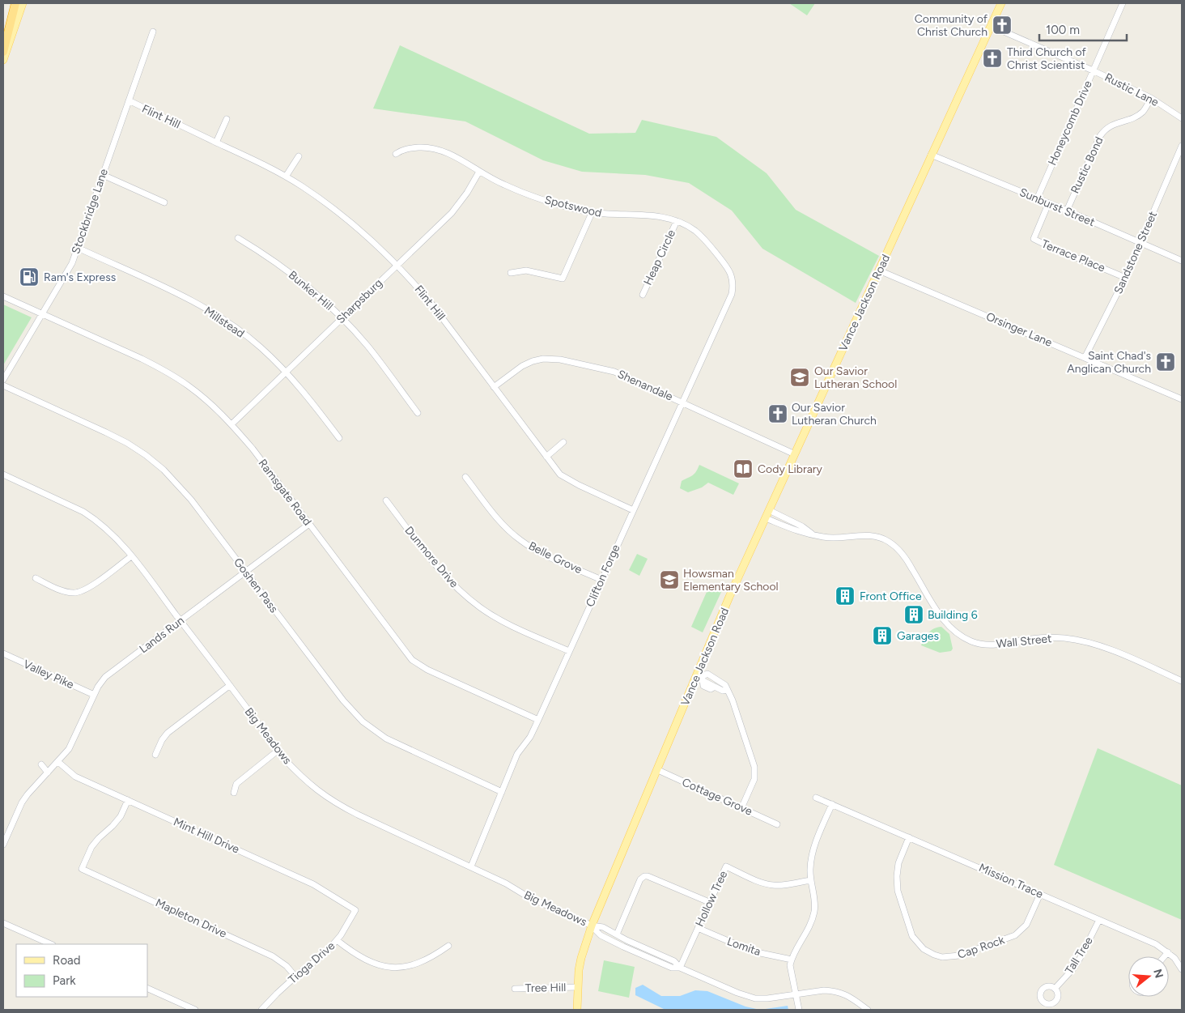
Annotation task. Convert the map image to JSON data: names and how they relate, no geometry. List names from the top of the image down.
{
  "streets": {
    "main road": ["Vance Jackson Road"],
    "street": [
      "Rustic Lane",
      "Flint Hill",
      "Honeycomb Drive",
      "Rustic Bond",
      "Spotswood",
      "Sunburst Street",
      "Stockbridge Lane",
      "Sandstone Street",
      "Terrace Place",
      "Heap Circle",
      "Bunker Hill",
      "Sharpsburg",
      "Millstead",
      "Orsinger Lane",
      "Shenandale",
      "Ramsgate Road",
      "Dunmore Drive",
      "Belle Grove",
      "Clifton Forge",
      "Goshen Pass",
      "Lands Run",
      "Wall Street",
      "Valley Pike",
      "Big Meadows",
      "Cottage Grove",
      "Mint Hill Drive",
      "Mission Trace",
      "Hollow Tree",
      "Mapleton Drive",
      "Lomita",
      "Cap Rock",
      "Tall Tree",
      "Tioga Drive",
      "Tree Hill"
    ]
  },
  "crossings": [
    ["Rustic Lane", "Honeycomb Drive"],
    ["Rustic Lane", "Rustic Bond"],
    ["Rustic Lane", "Vance Jackson Road"],
    ["Flint Hill", "Stockbridge Lane"],
    ["Flint Hill", "Sharpsburg"],
    ["Flint Hill", "Shenandale"],
    ["Flint Hill", "Clifton Forge"],
    ["Honeycomb Drive", "Sunburst Street"],
    ["Rustic Bond", "Sunburst Street"],
    ["Spotswood", "Heap Circle"],
    ["Spotswood", "Sharpsburg"],
    ["Spotswood", "Clifton Forge"],
    ["Sunburst Street", "Sandstone Street"],
    ["Sunburst Street", "Terrace Place"],
    ["Sunburst Street", "Vance Jackson Road"],
    ["Stockbridge Lane", "Millstead"],
    ["Stockbridge Lane", "Ramsgate Road"],
    ["Sandstone Street", "Terrace Place"],
    ["Sandstone Street", "Orsinger Lane"],
    ["Bunker Hill", "Sharpsburg"],
    ["Sharpsburg", "Millstead"],
    ["Sharpsburg", "Ramsgate Road"],
    ["Vance Jackson Road", "Orsinger Lane"],
    ["Vance Jackson Road", "Shenandale"],
    ["Vance Jackson Road", "Wall Street"],
    ["Vance Jackson Road", "Big Meadows"],
    ["Vance Jackson Road", "Cottage Grove"],
    ["Vance Jackson Road", "Tree Hill"],
    ["Shenandale", "Clifton Forge"],
    ["Ramsgate Road", "Clifton Forge"],
    ["Ramsgate Road", "Lands Run"],
    ["Dunmore Drive", "Clifton Forge"],
    ["Belle Grove", "Clifton Forge"],
    ["Clifton Forge", "Goshen Pass"],
    ["Clifton Forge", "Big Meadows"],
    ["Goshen Pass", "Lands Run"],
    ["Lands Run", "Valley Pike"],
    ["Lands Run", "Big Meadows"],
    ["Lands Run", "Mint Hill Drive"],
    ["Big Meadows", "Hollow Tree"],
    ["Mint Hill Drive", "Mapleton Drive"],
    ["Mint Hill Drive", "Tioga Drive"],
    ["Mission Trace", "Cap Rock"],
    ["Mission Trace", "Tall Tree"],
    ["Hollow Tree", "Lomita"],
    ["Mapleton Drive", "Tioga Drive"]
  ],
  "places": {
    "church": [
      "Community of Christ Church",
      "Third Church of Christ Scientist",
      "Saint Chad's Anglican Church",
      "Our Savior Lutheran Church"
    ],
    "fuel station": ["Ram's Express"],
    "school or university": ["Our Savior Lutheran School", "Howsman Elementary School"],
    "library": ["Cody Library"],
    "building": ["Front Office", "Building 6", "Garages"]
  },
  "legend": ["Road", "Park"],
  "scale_bar": "100 m",
  "north": "right"
}
